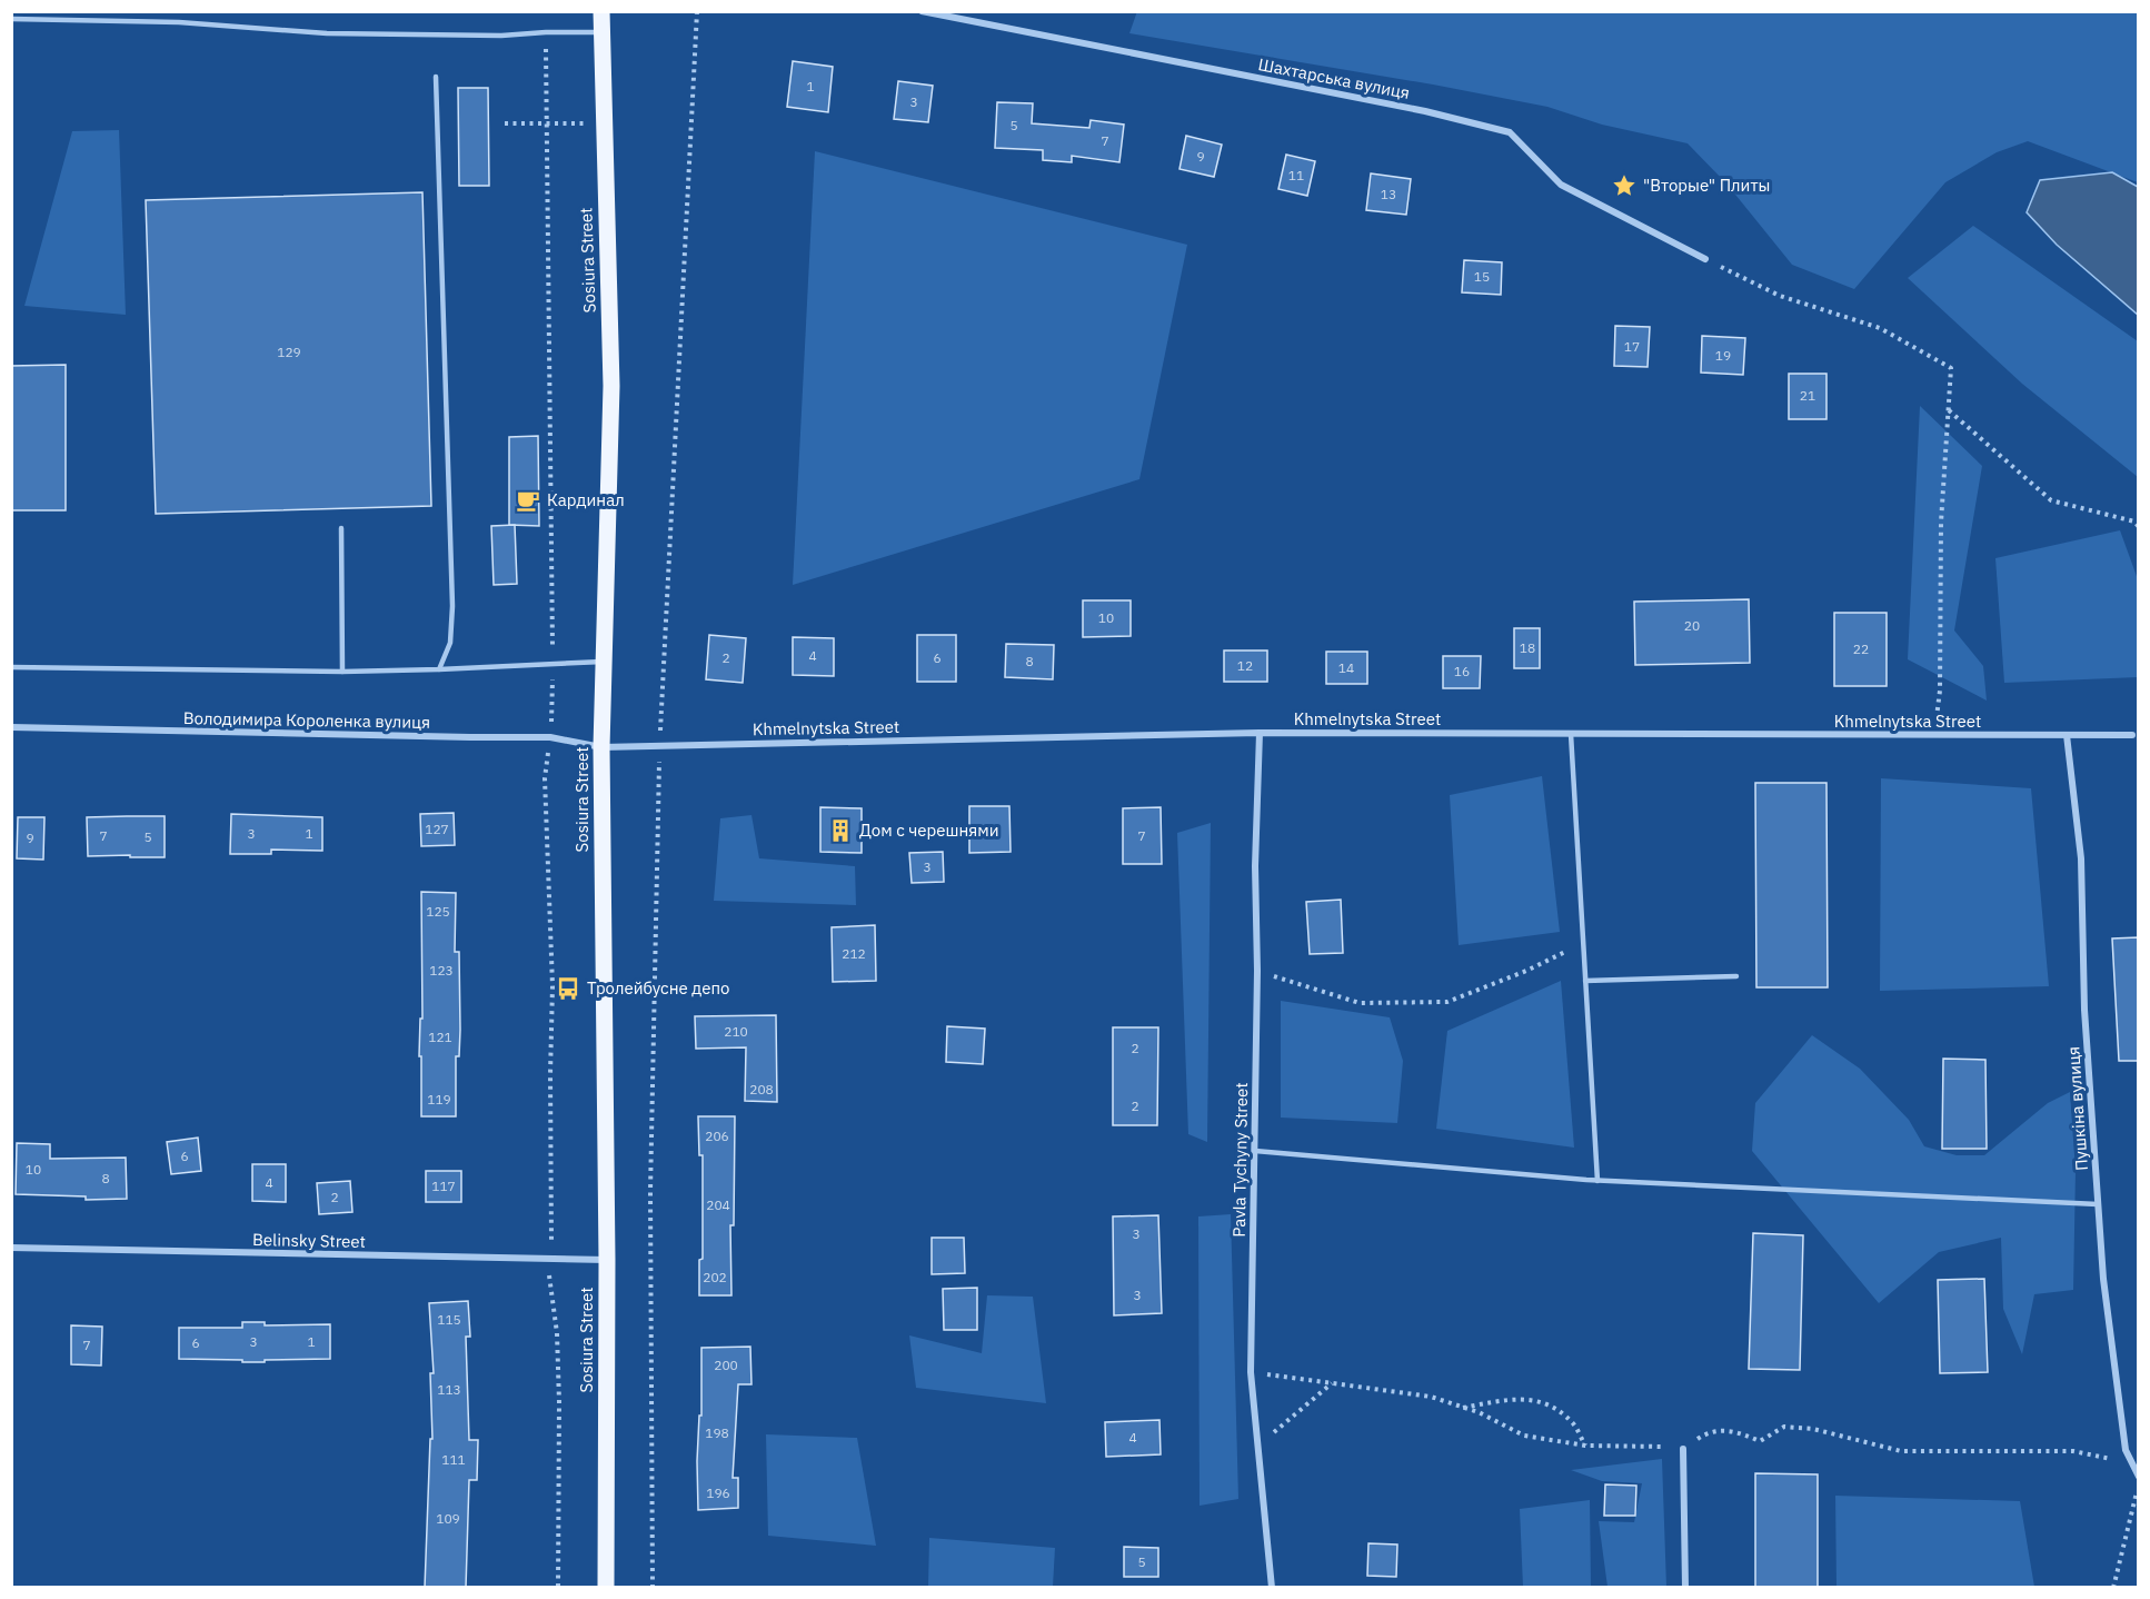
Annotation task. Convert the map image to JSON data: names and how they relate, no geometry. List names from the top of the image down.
{
  "streets": {
    "main road": ["Sosiura Street"],
    "street": [
      "Шахтарська вулиця",
      "Khmelnytska Street",
      "Володимира Короленка вулиця",
      "Пушкіна вулиця",
      "Pavla Tychyny Street",
      "Belinsky Street"
    ]
  },
  "crossings": [
    ["Sosiura Street", "Khmelnytska Street"],
    ["Sosiura Street", "Володимира Короленка вулиця"],
    ["Sosiura Street", "Belinsky Street"],
    ["Khmelnytska Street", "Володимира Короленка вулиця"],
    ["Khmelnytska Street", "Пушкіна вулиця"],
    ["Khmelnytska Street", "Pavla Tychyny Street"]
  ],
  "places": {
    "place": ["\"Вторые\" Плиты"],
    "cafe": ["Кардинал"],
    "building": ["Дом с черешнями"],
    "bus stop": ["Тролейбусне депо"]
  },
  "house_numbers": [
    "1",
    "3",
    "5",
    "7",
    "9",
    "11",
    "13",
    "15",
    "17",
    "129",
    "19",
    "21",
    "10",
    "20",
    "18",
    "22",
    "4",
    "2",
    "6",
    "8",
    "12",
    "14",
    "16",
    "127",
    "3",
    "1",
    "7",
    "7",
    "5",
    "9",
    "3",
    "125",
    "212",
    "123",
    "210",
    "121",
    "2",
    "208",
    "119",
    "2",
    "206",
    "6",
    "10",
    "8",
    "4",
    "117",
    "2",
    "204",
    "3",
    "202",
    "3",
    "115",
    "3",
    "1",
    "6",
    "7",
    "200",
    "113",
    "198",
    "4",
    "111",
    "196",
    "109",
    "5"
  ]
}
